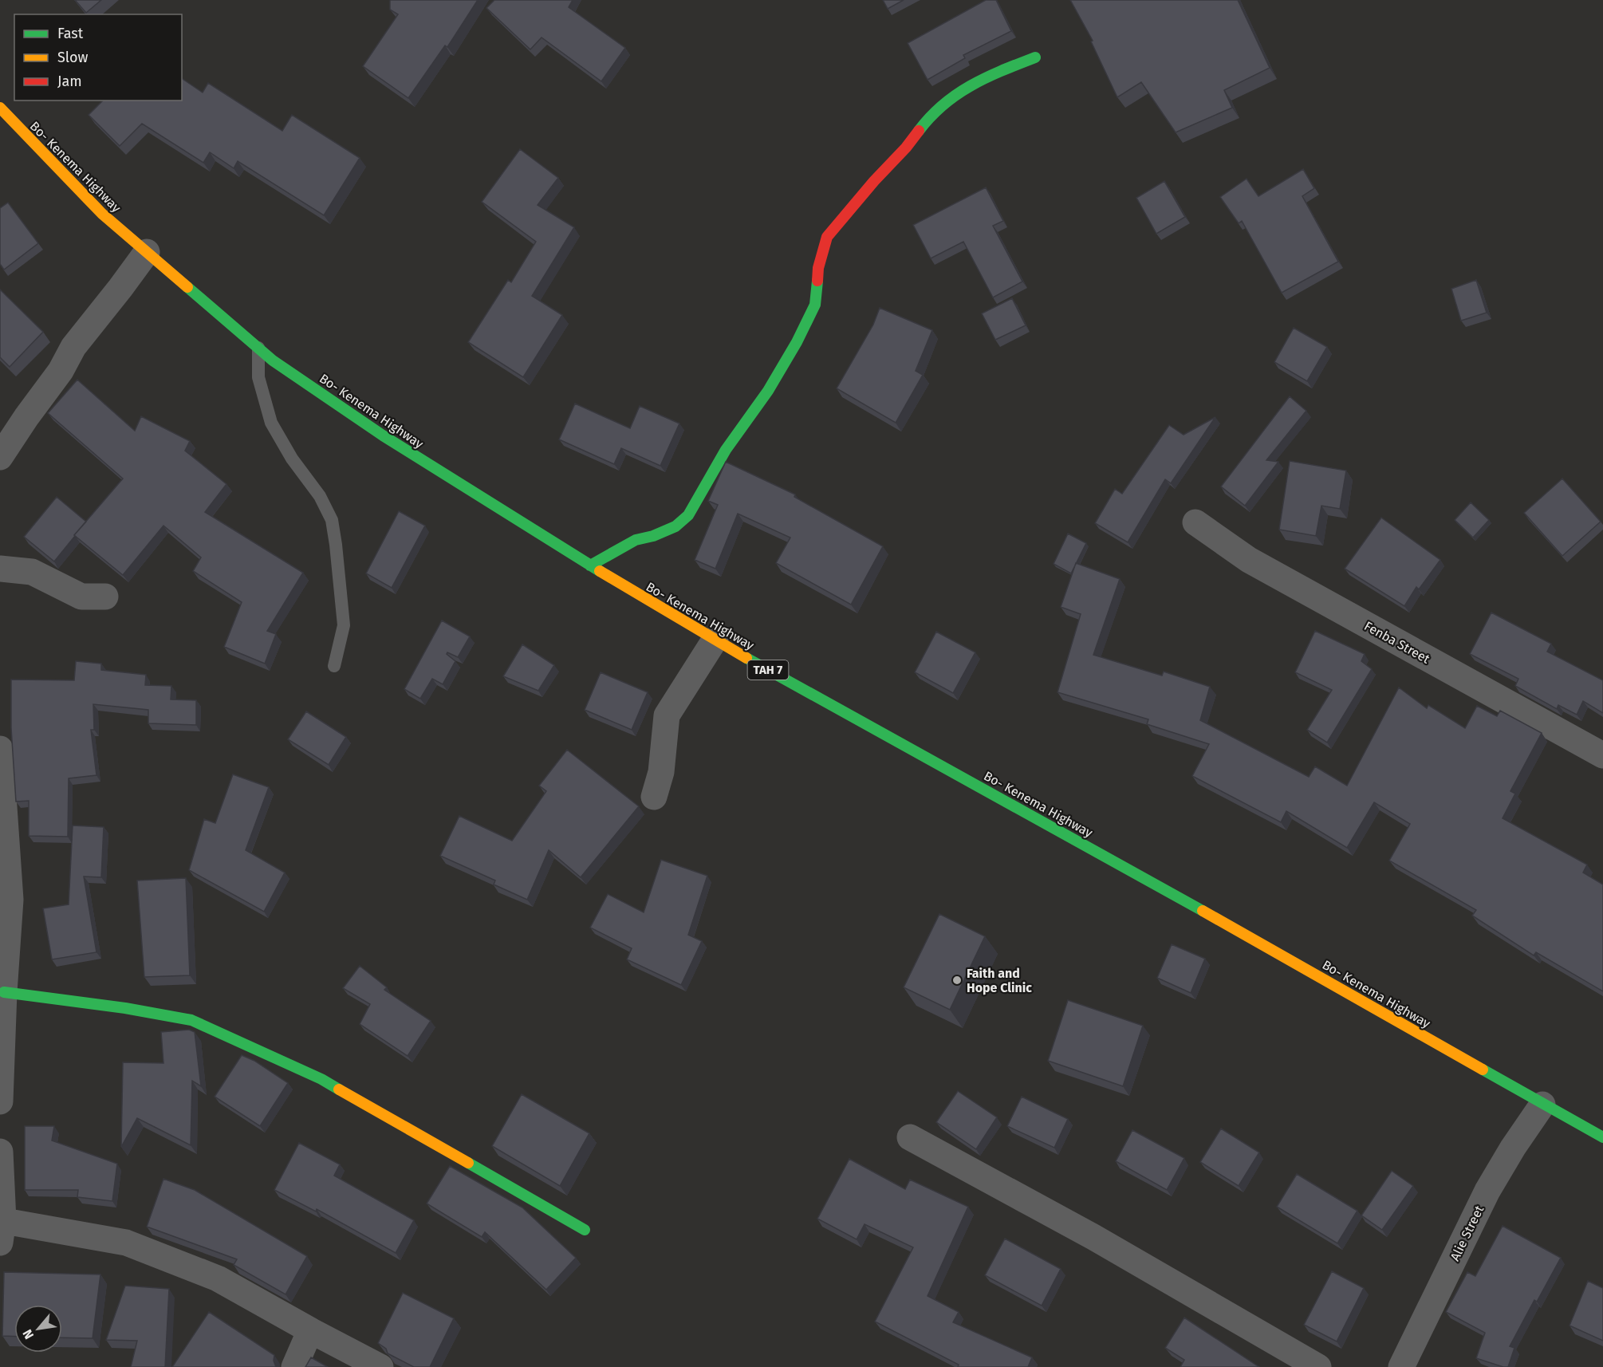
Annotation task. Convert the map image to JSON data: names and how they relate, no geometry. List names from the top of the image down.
{
  "streets": {
    "main road": ["Bo- Kenema Highway", "TAH 7"],
    "street": ["Fenba Street", "Alie Street"]
  },
  "crossings": [
    ["Bo- Kenema Highway", "Alie Street"]
  ],
  "places": ["Faith and Hope Clinic"],
  "legend": ["Fast", "Slow", "Jam"],
  "north": "bottom left"
}
